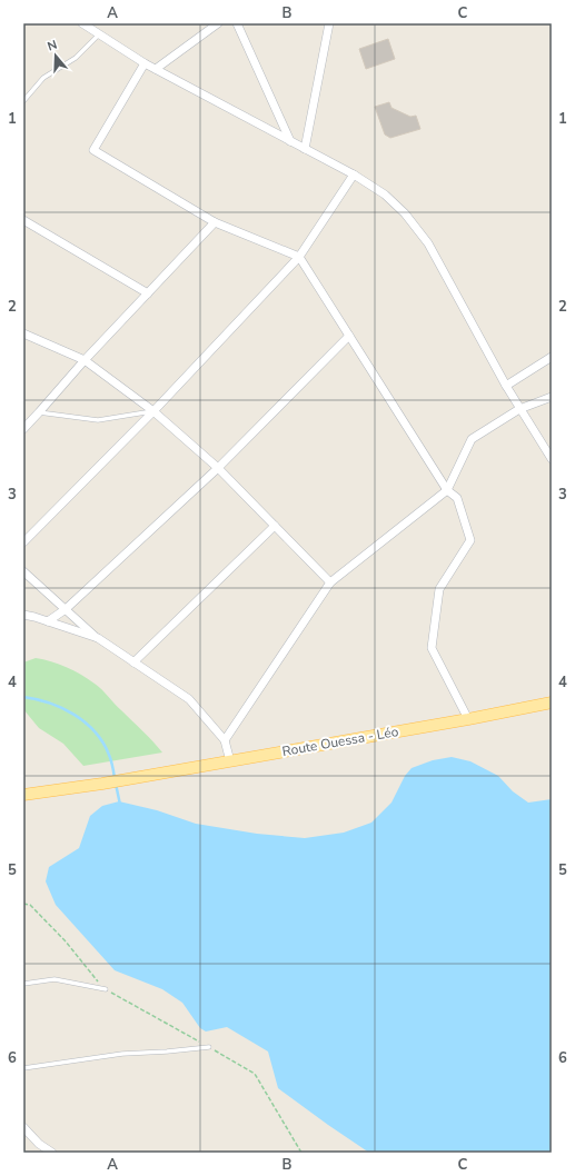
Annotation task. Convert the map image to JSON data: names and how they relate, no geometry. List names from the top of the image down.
{
  "streets": {
    "main road": ["Route Ouessa - Léo"]
  },
  "north": "top",
  "grid": {
    "columns": ["A", "B", "C"],
    "rows": [
      "1",
      "2",
      "3",
      "4",
      "5",
      "6"
    ]
  }
}
